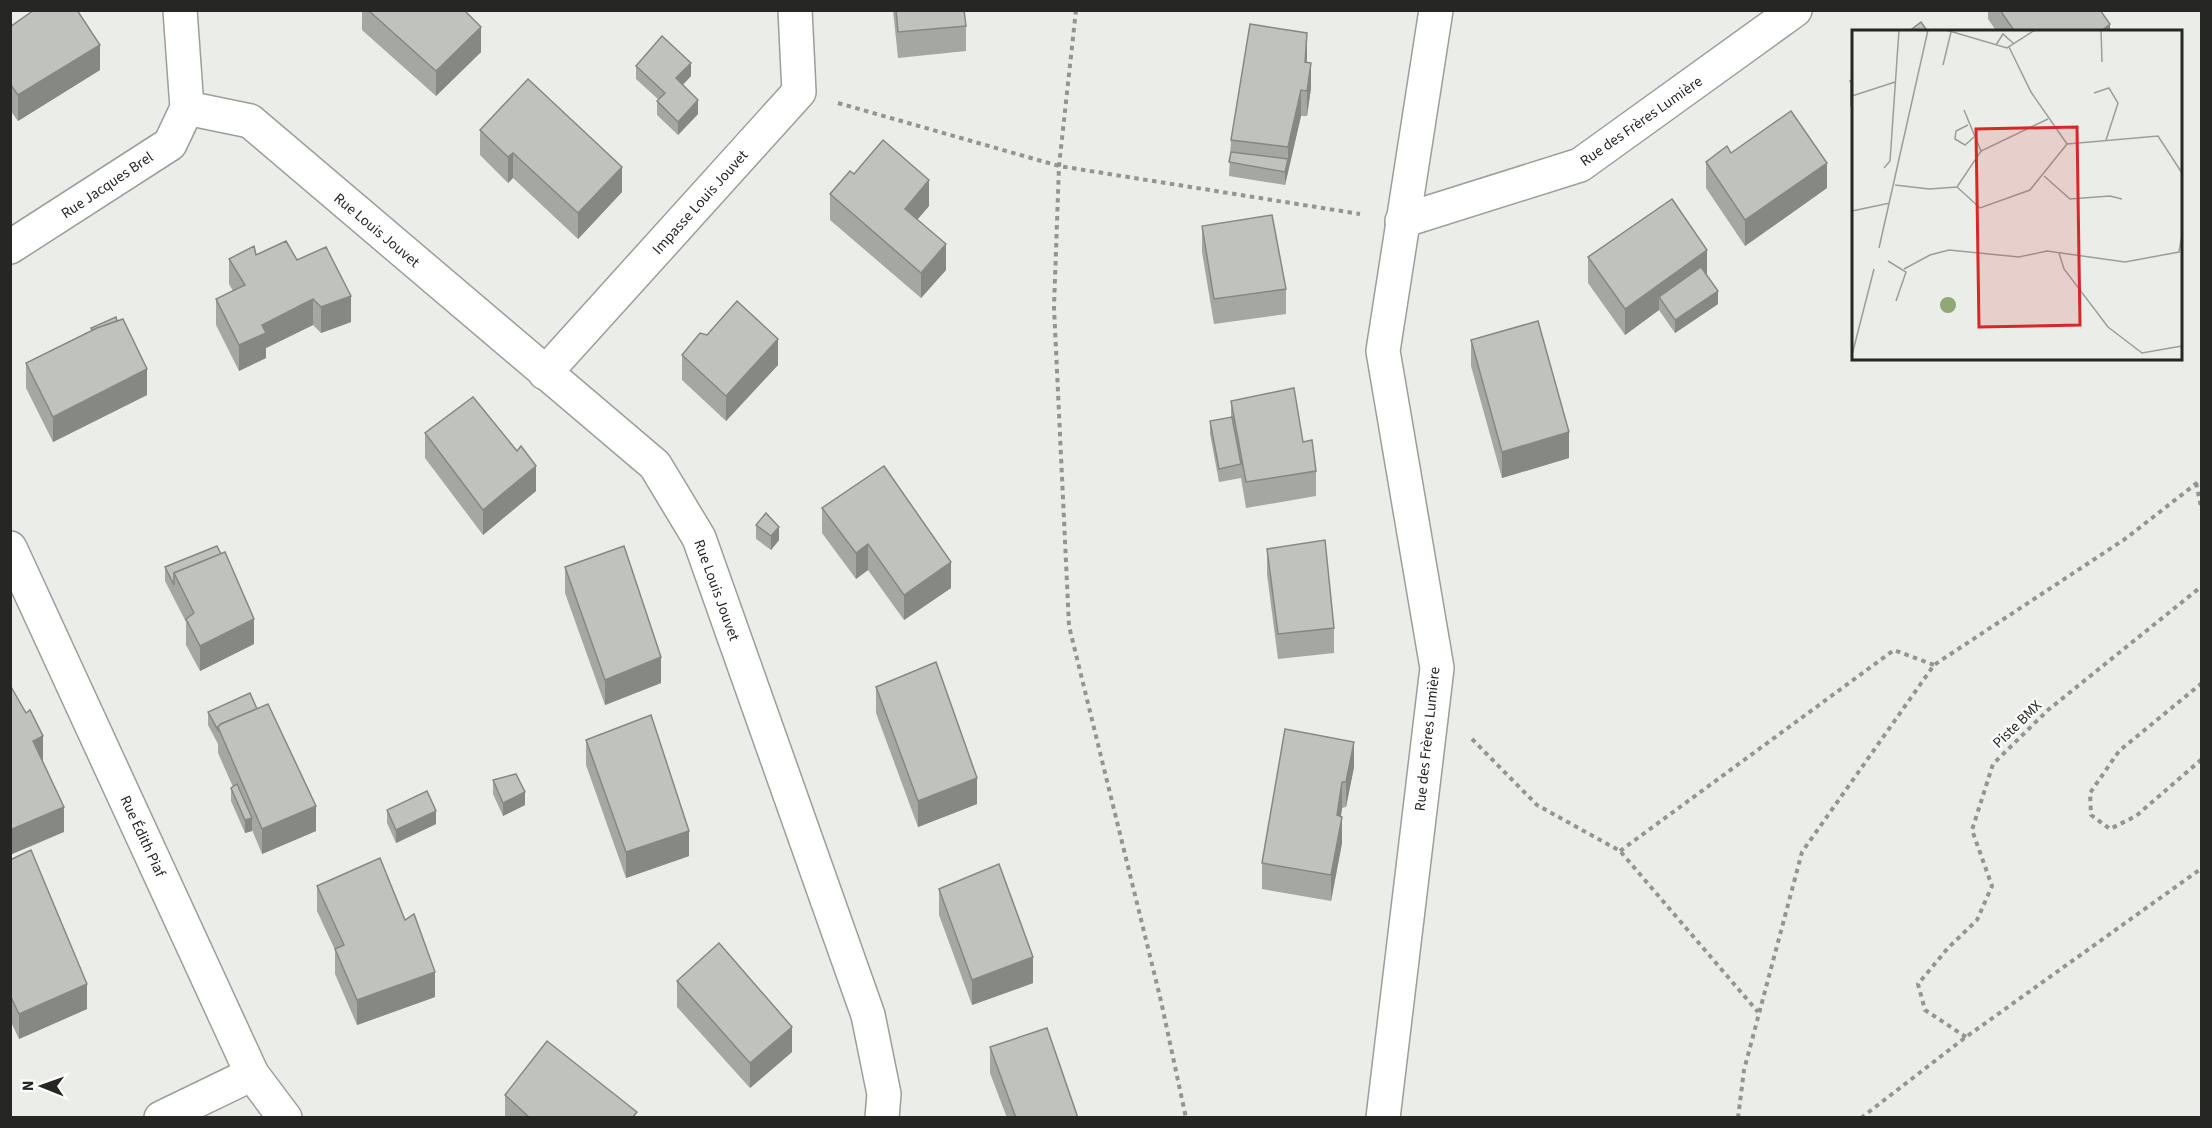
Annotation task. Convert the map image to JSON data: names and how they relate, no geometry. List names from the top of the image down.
{
  "streets": {
    "street": [
      "Rue des Frères Lumière",
      "Rue Jacques Brel",
      "Impasse Louis Jouvet",
      "Rue Louis Jouvet",
      "Rue Édith Piaf"
    ],
    "path": ["Piste BMX"]
  },
  "crossings": [
    ["Rue Jacques Brel", "Rue Louis Jouvet"],
    ["Impasse Louis Jouvet", "Rue Louis Jouvet"]
  ],
  "north": "left"
}
